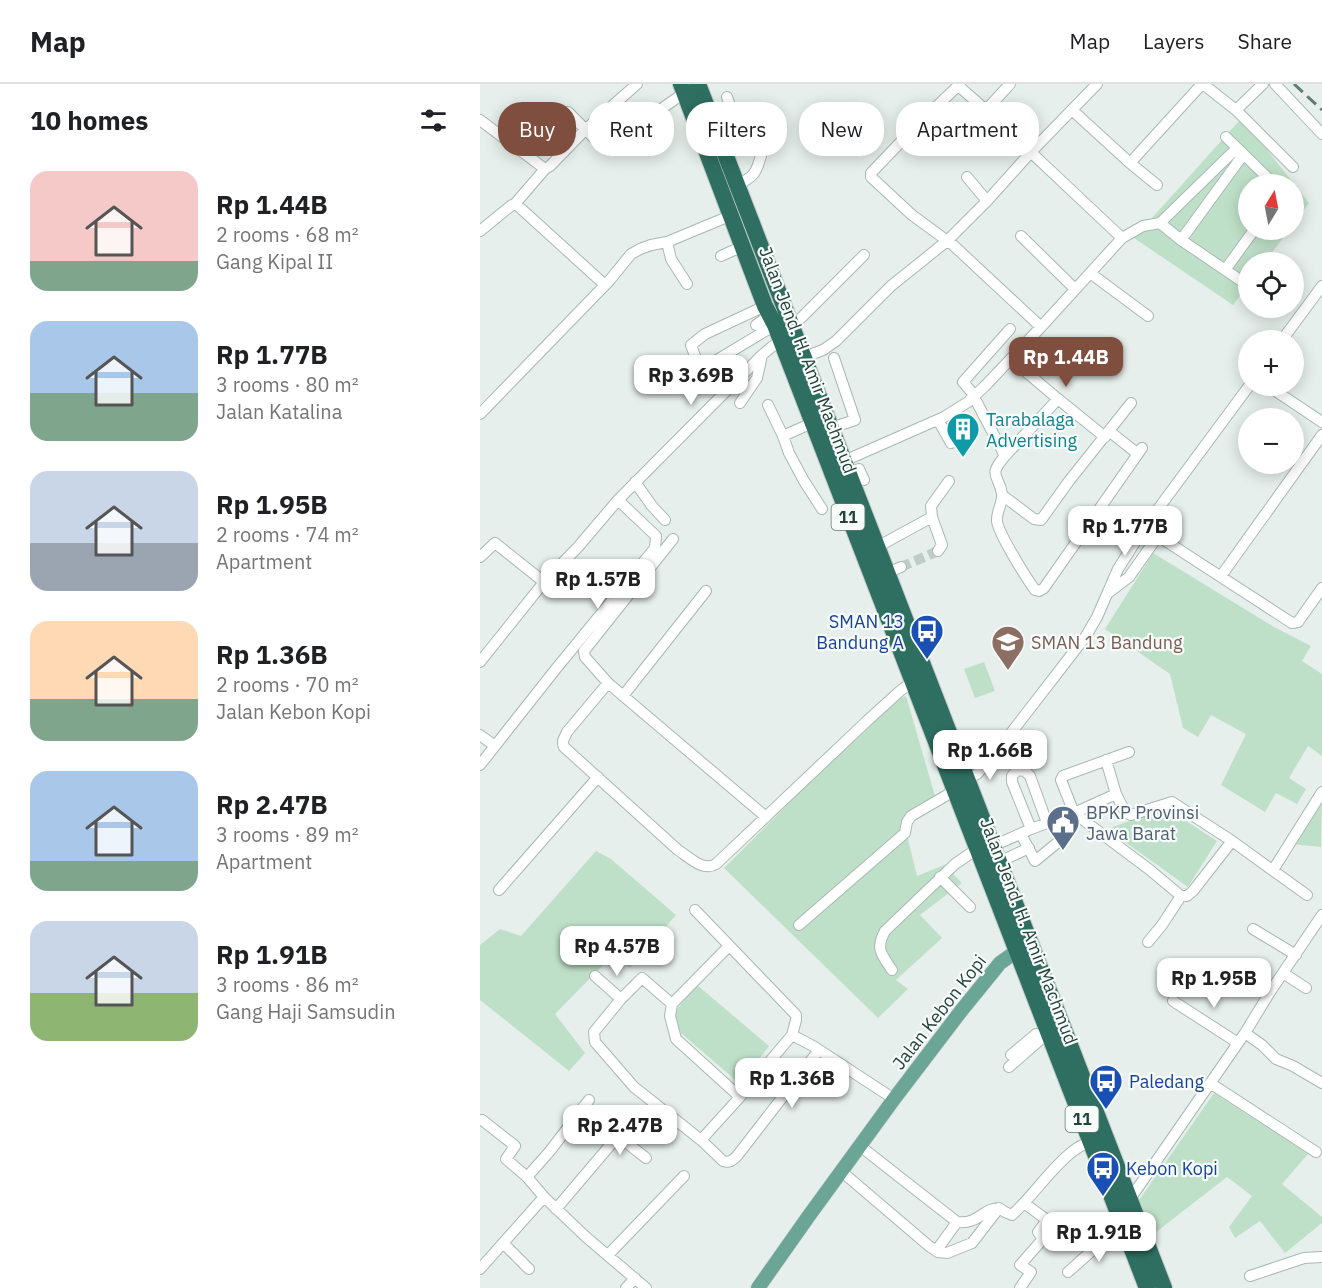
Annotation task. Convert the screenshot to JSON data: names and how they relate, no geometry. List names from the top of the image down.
{
  "streets": {
    "highway": ["Jalan Jend. H. Amir Machmud", "11"],
    "main road": ["Jalan Kebon Kopi"]
  },
  "crossings": [
    ["Jalan Jend. H. Amir Machmud", "Jalan Kebon Kopi"]
  ],
  "places": {
    "building": ["Tarabalaga Advertising"],
    "bus stop": ["SMAN 13 Bandung A", "Paledang", "Kebon Kopi"],
    "school or university": ["SMAN 13 Bandung"],
    "public building": ["BPKP Provinsi Jawa Barat"]
  },
  "north": "top",
  "page": {
    "header": "Map",
    "nav": ["Map", "Layers", "Share"],
    "heading": "10 homes",
    "chip": [
      "Buy",
      "Rent",
      "Filters",
      "New",
      "Apartment"
    ],
    "list": [
      {
        "name": "Rp 1.44B",
        "note": "2 rooms · 68 m² · Gang Kipal II"
      },
      {
        "name": "Rp 1.77B",
        "note": "3 rooms · 80 m² · Jalan Katalina"
      },
      {
        "name": "Rp 1.95B",
        "note": "2 rooms · 74 m² · Apartment"
      },
      {
        "name": "Rp 1.36B",
        "note": "2 rooms · 70 m² · Jalan Kebon Kopi"
      },
      {
        "name": "Rp 2.47B",
        "note": "3 rooms · 89 m² · Apartment"
      },
      {
        "name": "Rp 1.91B",
        "note": "3 rooms · 86 m² · Gang Haji Samsudin"
      }
    ],
    "map_buttons": ["+", "−"],
    "price": [
      "Rp 1.44B",
      "Rp 3.69B",
      "Rp 1.77B",
      "Rp 1.57B",
      "Rp 1.66B",
      "Rp 4.57B",
      "Rp 1.95B",
      "Rp 1.36B",
      "Rp 2.47B",
      "Rp 1.91B"
    ]
  }
}
